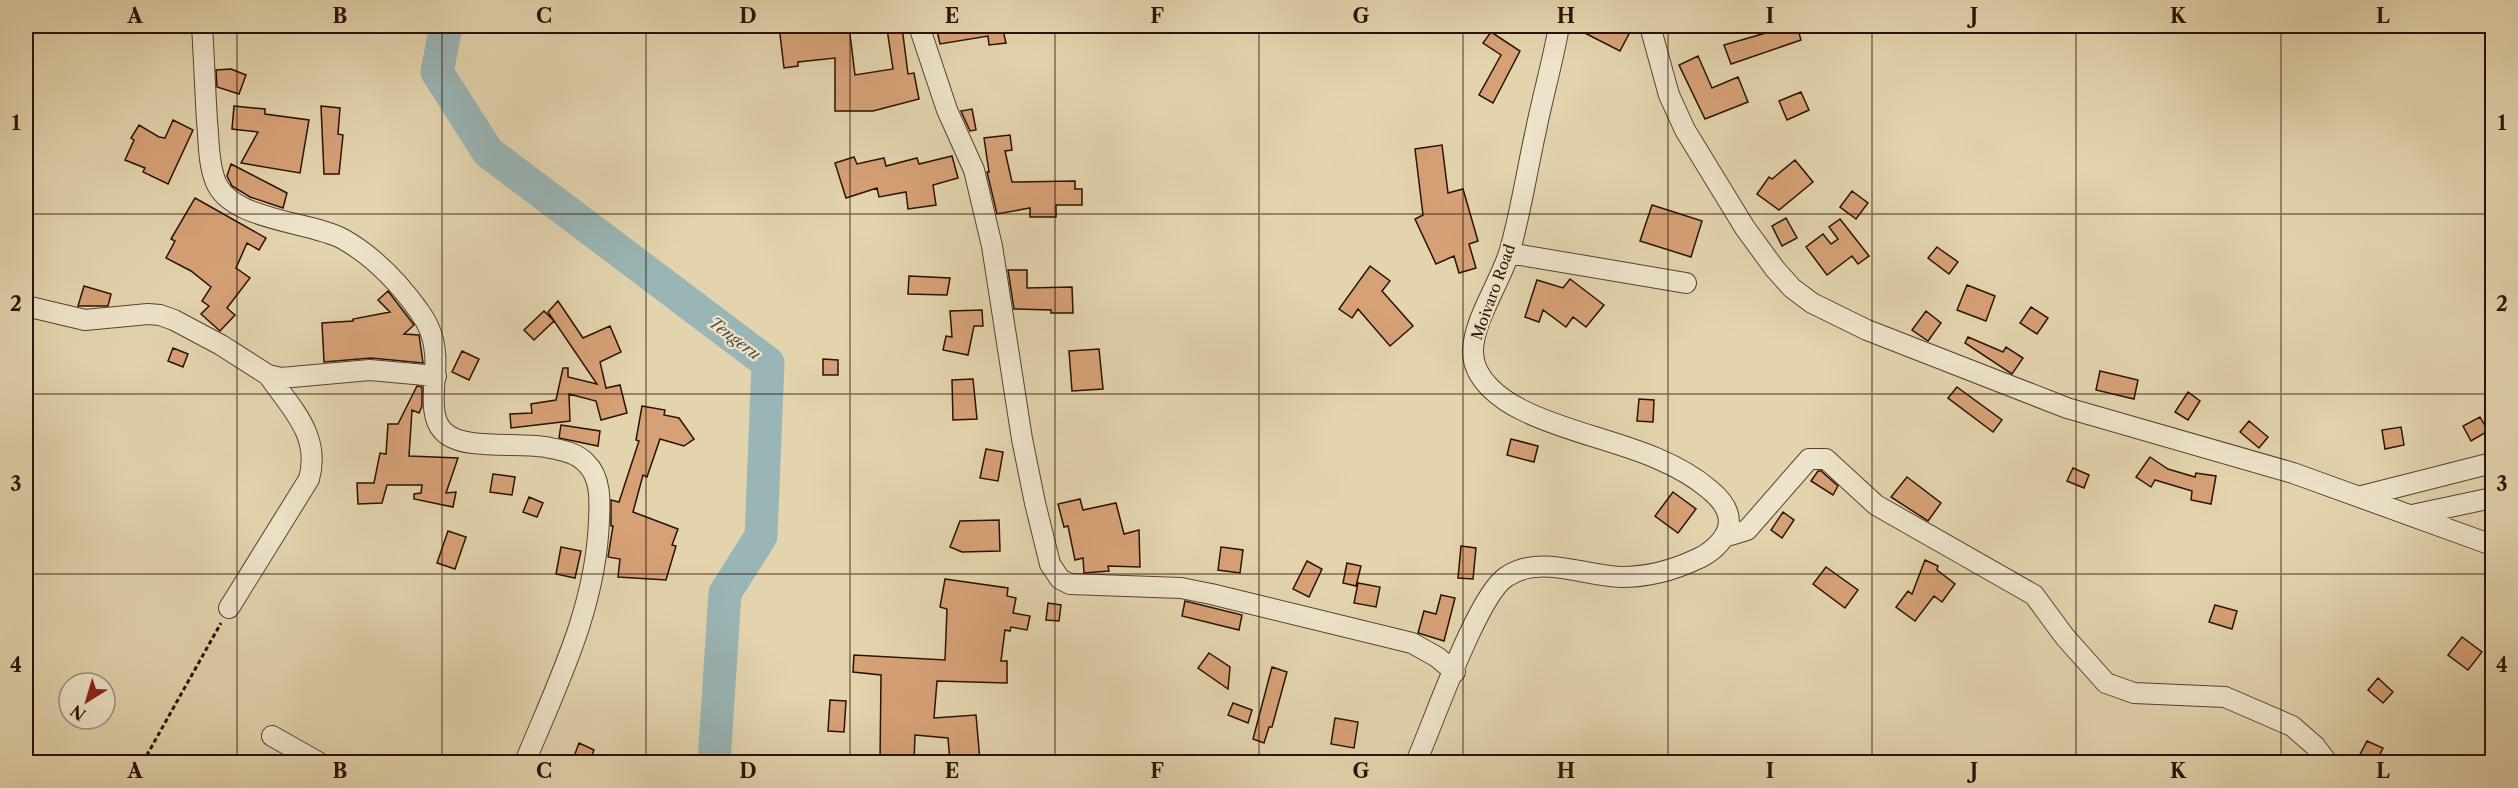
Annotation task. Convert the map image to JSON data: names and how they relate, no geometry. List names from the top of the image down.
{
  "streets": {
    "street": ["Moivaro Road"]
  },
  "water": ["Tengeru"],
  "north": "bottom left",
  "grid": {
    "columns": [
      "A",
      "B",
      "C",
      "D",
      "E",
      "F",
      "G",
      "H",
      "I",
      "J",
      "K",
      "L"
    ],
    "rows": [
      "1",
      "2",
      "3",
      "4"
    ]
  }
}
